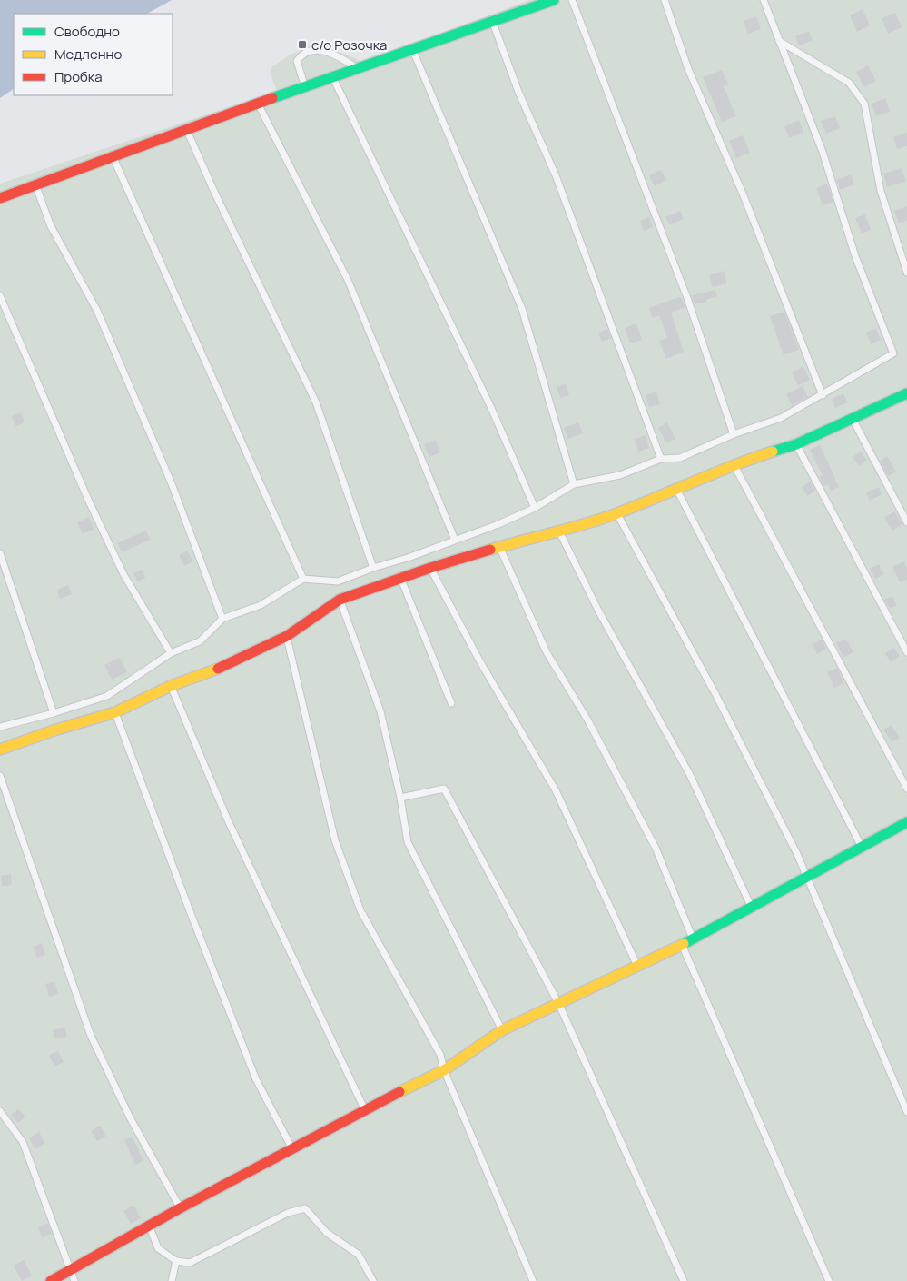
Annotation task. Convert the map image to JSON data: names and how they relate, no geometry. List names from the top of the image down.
{
  "places": {
    "transit": ["с/о Розочка"]
  },
  "legend": ["Свободно", "Медленно", "Пробка"]
}
